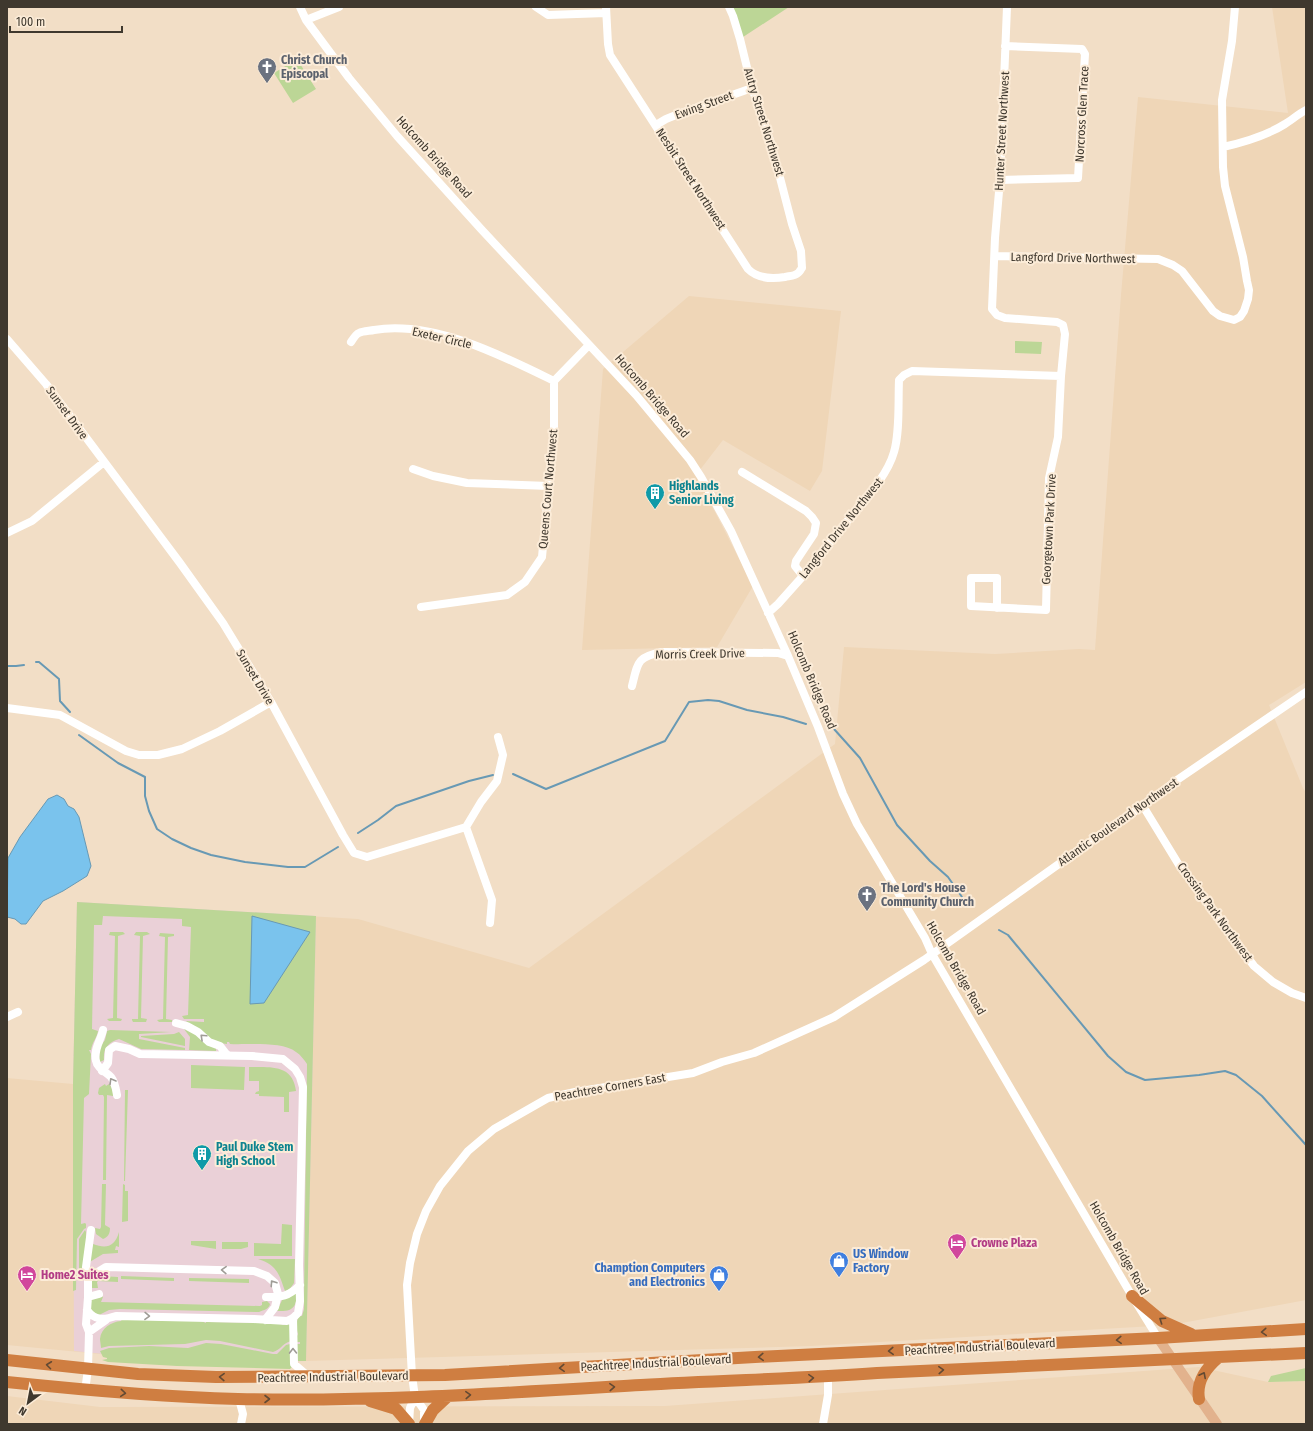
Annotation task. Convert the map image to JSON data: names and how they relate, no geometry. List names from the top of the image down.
{
  "streets": {
    "highway": ["Peachtree Industrial Boulevard"],
    "main road": ["Holcomb Bridge Road"],
    "street": [
      "Ewing Street",
      "Norcross Glen Trace",
      "Autry Street Northwest",
      "Hunter Street Northwest",
      "Nesbit Street Northwest",
      "Langford Drive Northwest",
      "Exeter Circle",
      "Sunset Drive",
      "Queens Court Northwest",
      "Georgetown Park Drive",
      "Morris Creek Drive",
      "Atlantic Boulevard Northwest",
      "Crossing Park Northwest",
      "Peachtree Corners East"
    ]
  },
  "crossings": [
    ["Ewing Street", "Autry Street Northwest"],
    ["Ewing Street", "Nesbit Street Northwest"],
    ["Norcross Glen Trace", "Hunter Street Northwest"],
    ["Autry Street Northwest", "Nesbit Street Northwest"],
    ["Hunter Street Northwest", "Langford Drive Northwest"],
    ["Holcomb Bridge Road", "Langford Drive Northwest"],
    ["Holcomb Bridge Road", "Morris Creek Drive"],
    ["Holcomb Bridge Road", "Atlantic Boulevard Northwest"],
    ["Holcomb Bridge Road", "Peachtree Corners East"],
    ["Holcomb Bridge Road", "Peachtree Industrial Boulevard"],
    ["Langford Drive Northwest", "Georgetown Park Drive"],
    ["Exeter Circle", "Queens Court Northwest"],
    ["Atlantic Boulevard Northwest", "Crossing Park Northwest"],
    ["Atlantic Boulevard Northwest", "Peachtree Corners East"],
    ["Peachtree Corners East", "Peachtree Industrial Boulevard"]
  ],
  "places": {
    "church": ["Christ Church Episcopal", "The Lord's House Community Church"],
    "building": ["Highlands Senior Living", "Paul Duke Stem High School"],
    "hotel": ["Crowne Plaza", "Home2 Suites"],
    "shop": ["US Window Factory", "Chamption Computers and Electronics"]
  },
  "scale_bar": "100 m",
  "north": "bottom left"
}
